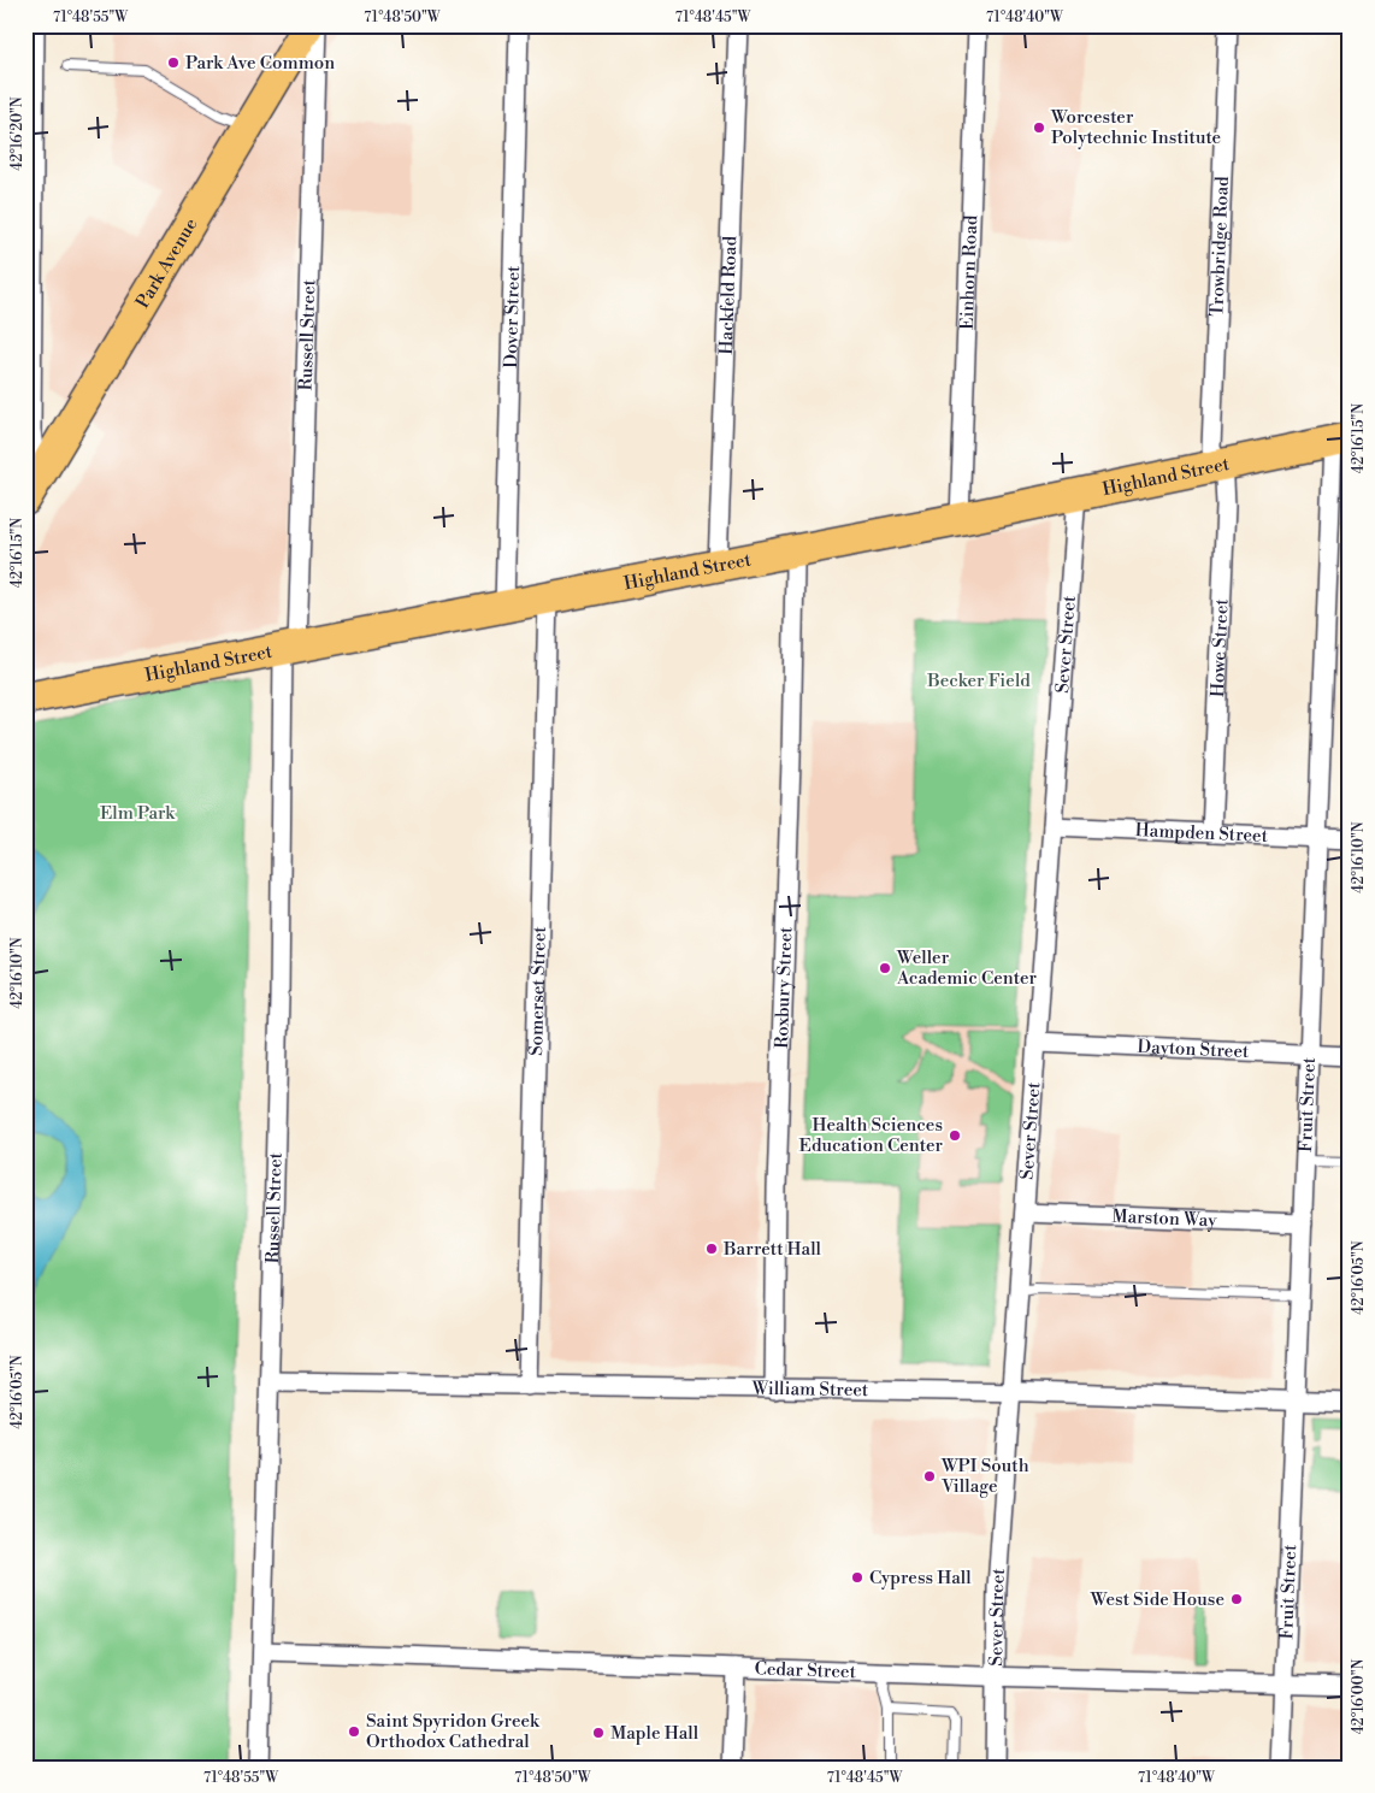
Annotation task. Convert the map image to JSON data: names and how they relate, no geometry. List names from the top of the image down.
{
  "streets": {
    "highway": ["Highland Street"],
    "main road": ["Park Avenue"],
    "street": [
      "Trowbridge Road",
      "Einhorn Road",
      "Hackfeld Road",
      "Dover Street",
      "Russell Street",
      "Sever Street",
      "Howe Street",
      "Hampden Street",
      "Roxbury Street",
      "Somerset Street",
      "Dayton Street",
      "Fruit Street",
      "Marston Way",
      "William Street",
      "Cedar Street"
    ]
  },
  "crossings": [
    ["Trowbridge Road", "Highland Street"],
    ["Trowbridge Road", "Howe Street"],
    ["Einhorn Road", "Highland Street"],
    ["Hackfeld Road", "Highland Street"],
    ["Dover Street", "Highland Street"],
    ["Russell Street", "Highland Street"],
    ["Russell Street", "William Street"],
    ["Russell Street", "Cedar Street"],
    ["Highland Street", "Sever Street"],
    ["Highland Street", "Howe Street"],
    ["Highland Street", "Roxbury Street"],
    ["Highland Street", "Somerset Street"],
    ["Highland Street", "Fruit Street"],
    ["Sever Street", "Hampden Street"],
    ["Sever Street", "Dayton Street"],
    ["Sever Street", "Marston Way"],
    ["Sever Street", "William Street"],
    ["Sever Street", "Cedar Street"],
    ["Howe Street", "Hampden Street"],
    ["Hampden Street", "Fruit Street"],
    ["Roxbury Street", "William Street"],
    ["Somerset Street", "William Street"],
    ["Dayton Street", "Fruit Street"],
    ["Fruit Street", "Marston Way"],
    ["Fruit Street", "William Street"],
    ["Fruit Street", "Cedar Street"]
  ],
  "parks": ["Becker Field", "Elm Park"],
  "places": [
    "Park Ave Common",
    "Worcester Polytechnic Institute",
    "Weller Academic Center",
    "Health Sciences Education Center",
    "Barrett Hall",
    "WPI South Village",
    "Cypress Hall",
    "West Side House",
    "Saint Spyridon Greek Orthodox Cathedral",
    "Maple Hall"
  ],
  "coordinates": [
    "71°48'55\"W",
    "71°48'50\"W",
    "71°48'45\"W",
    "71°48'40\"W",
    "42°16'20\"N",
    "42°16'15\"N",
    "42°16'10\"N",
    "42°16'05\"N",
    "42°16'00\"N"
  ]
}
